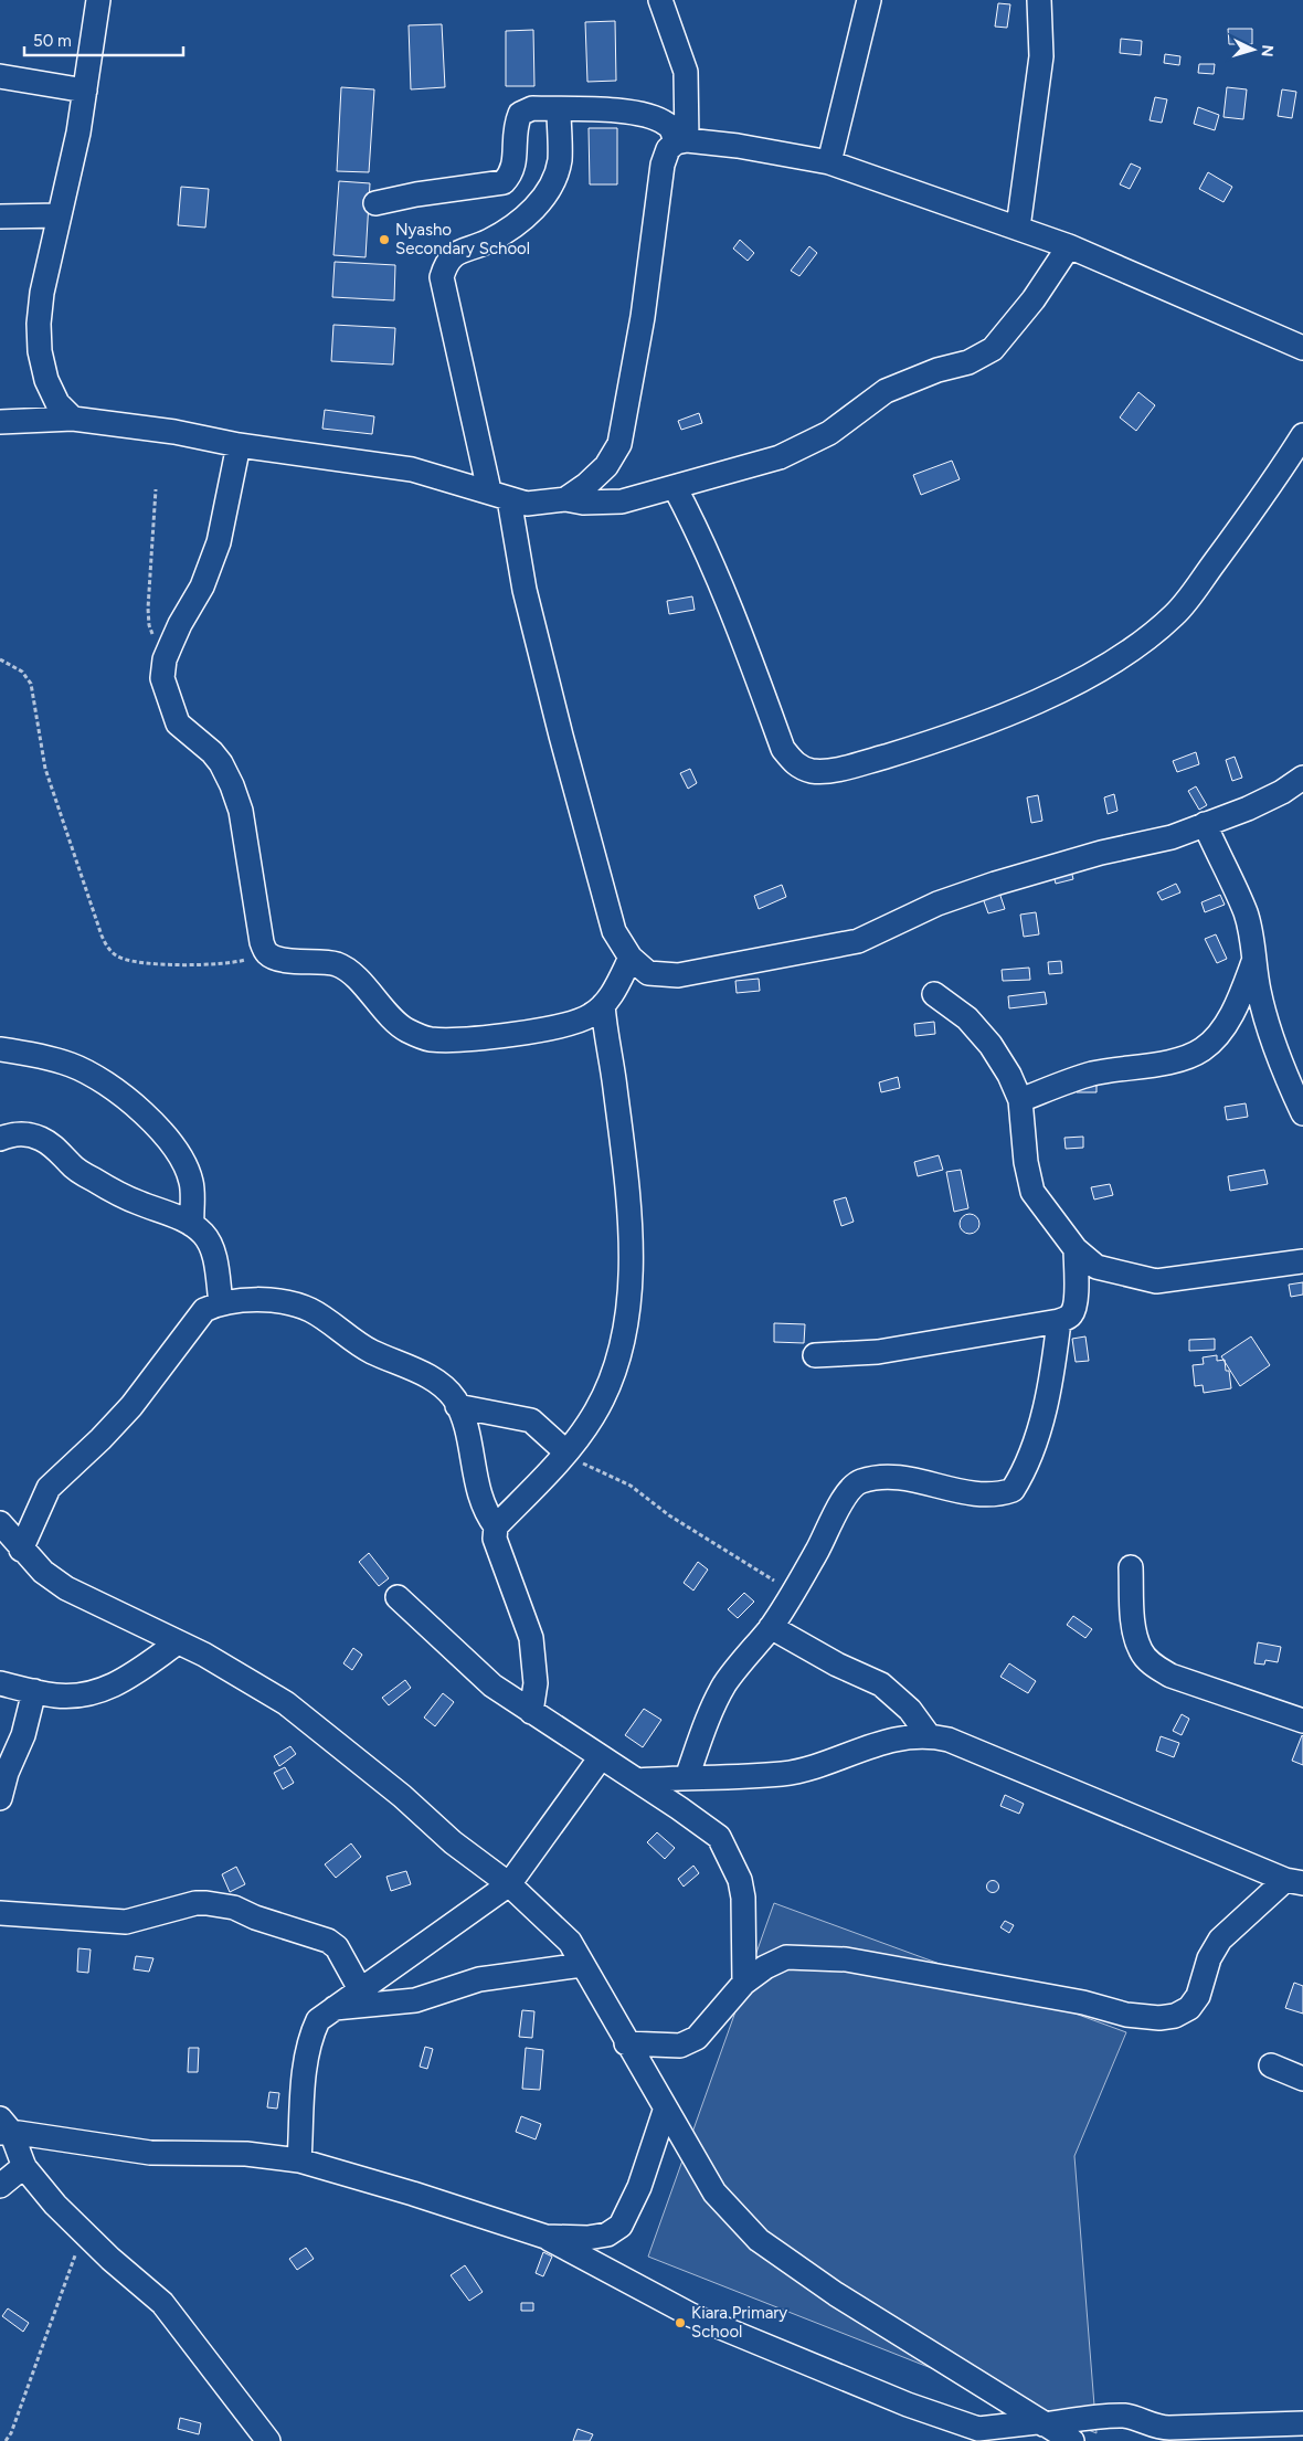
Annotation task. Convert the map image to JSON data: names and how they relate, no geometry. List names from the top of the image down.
{
  "places": ["Nyasho Secondary School", "Kiara Primary School"],
  "scale_bar": "50 m",
  "north": "right"
}
